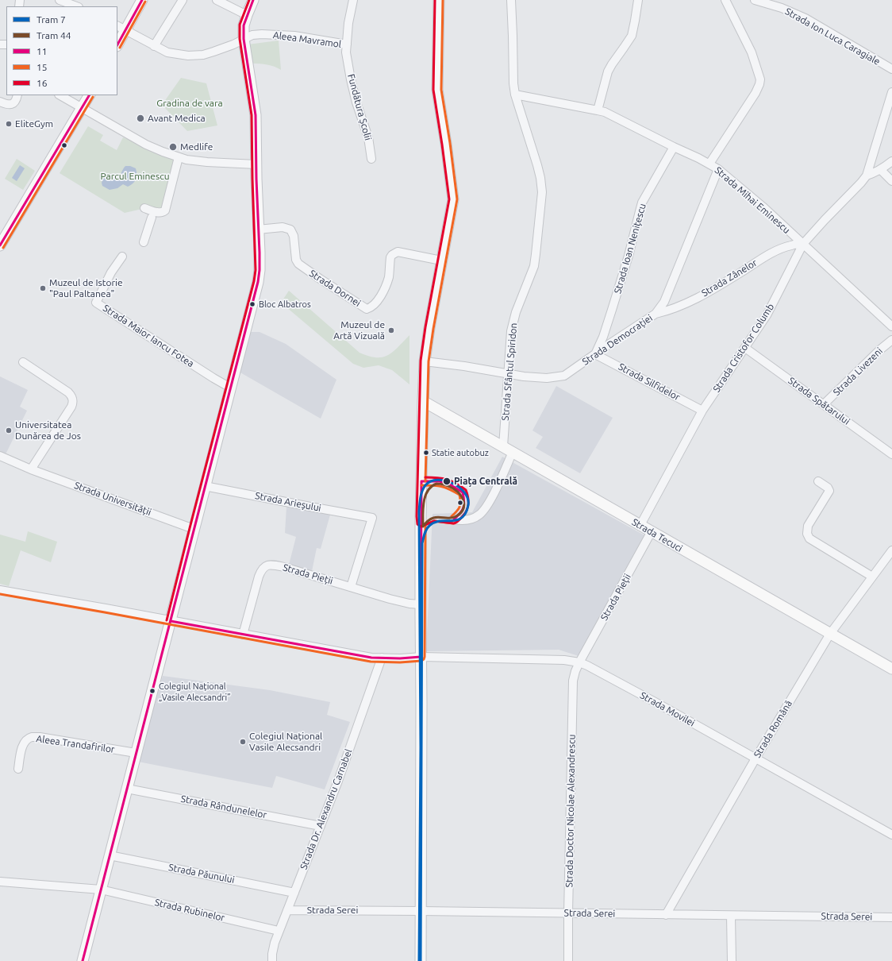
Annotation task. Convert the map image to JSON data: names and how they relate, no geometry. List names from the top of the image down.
{
  "streets": {
    "main road": ["Strada Tecuci"],
    "street": [
      "Strada Ion Luca Caragiale",
      "Aleea Mavramol",
      "Fundătura Școlii",
      "Strada Mihai Eminescu",
      "Strada Ioan Nenițescu",
      "Strada Zânelor",
      "Strada Dornei",
      "Strada Maior Iancu Fotea",
      "Strada Democrației",
      "Strada Cristofor Columb",
      "Strada Sfântul Spiridon",
      "Strada Livezeni",
      "Strada Silfidelor",
      "Strada Spătarului",
      "Strada Universității",
      "Strada Arieșului",
      "Strada Pieții",
      "Strada Movilei",
      "Strada Română",
      "Aleea Trandafirilor",
      "Strada Rândunelelor",
      "Strada Dr. Alexandru Carnabel",
      "Strada Doctor Nicolae Alexandrescu",
      "Strada Păunului",
      "Strada Rubinelor",
      "Strada Serei"
    ]
  },
  "crossings": [
    ["Aleea Mavramol", "Fundătura Școlii"],
    ["Strada Mihai Eminescu", "Strada Ioan Nenițescu"],
    ["Strada Mihai Eminescu", "Strada Zânelor"],
    ["Strada Mihai Eminescu", "Strada Democrației"],
    ["Strada Mihai Eminescu", "Strada Cristofor Columb"],
    ["Strada Mihai Eminescu", "Strada Sfântul Spiridon"],
    ["Strada Ioan Nenițescu", "Strada Democrației"],
    ["Strada Ioan Nenițescu", "Strada Silfidelor"],
    ["Strada Zânelor", "Strada Democrației"],
    ["Strada Zânelor", "Strada Cristofor Columb"],
    ["Strada Democrației", "Strada Sfântul Spiridon"],
    ["Strada Democrației", "Strada Silfidelor"],
    ["Strada Cristofor Columb", "Strada Silfidelor"],
    ["Strada Cristofor Columb", "Strada Spătarului"],
    ["Strada Cristofor Columb", "Strada Tecuci"],
    ["Strada Sfântul Spiridon", "Strada Tecuci"],
    ["Strada Livezeni", "Strada Spătarului"],
    ["Strada Arieșului", "Strada Pieții"],
    ["Strada Tecuci", "Strada Pieții"],
    ["Strada Tecuci", "Strada Română"],
    ["Strada Pieții", "Strada Movilei"],
    ["Strada Pieții", "Strada Doctor Nicolae Alexandrescu"],
    ["Strada Movilei", "Strada Română"],
    ["Strada Movilei", "Strada Dr. Alexandru Carnabel"],
    ["Strada Movilei", "Strada Doctor Nicolae Alexandrescu"],
    ["Strada Română", "Strada Serei"],
    ["Strada Rândunelelor", "Strada Dr. Alexandru Carnabel"],
    ["Strada Dr. Alexandru Carnabel", "Strada Păunului"],
    ["Strada Dr. Alexandru Carnabel", "Strada Rubinelor"],
    ["Strada Dr. Alexandru Carnabel", "Strada Serei"],
    ["Strada Doctor Nicolae Alexandrescu", "Strada Serei"]
  ],
  "parks": ["Gradina de vara", "Parcul Eminescu"],
  "places": [
    "Avant Medica",
    "EliteGym",
    "Medlife",
    "Muzeul de Istorie \"Paul Paltanea\"",
    "Bloc Albatros",
    "Muzeul de Artă Vizuală",
    "Universitatea Dunărea de Jos",
    "Statie autobuz",
    "Piața Centrală",
    "Colegiul Național „Vasile Alecsandri”",
    "Colegiul Național Vasile Alecsandri"
  ],
  "lines": [
    "transit line 11",
    "transit line 15",
    "transit line 16",
    "tram line 7",
    "tram line 44"
  ],
  "legend": [
    "Tram 7",
    "Tram 44",
    "11",
    "15",
    "16"
  ]
}
